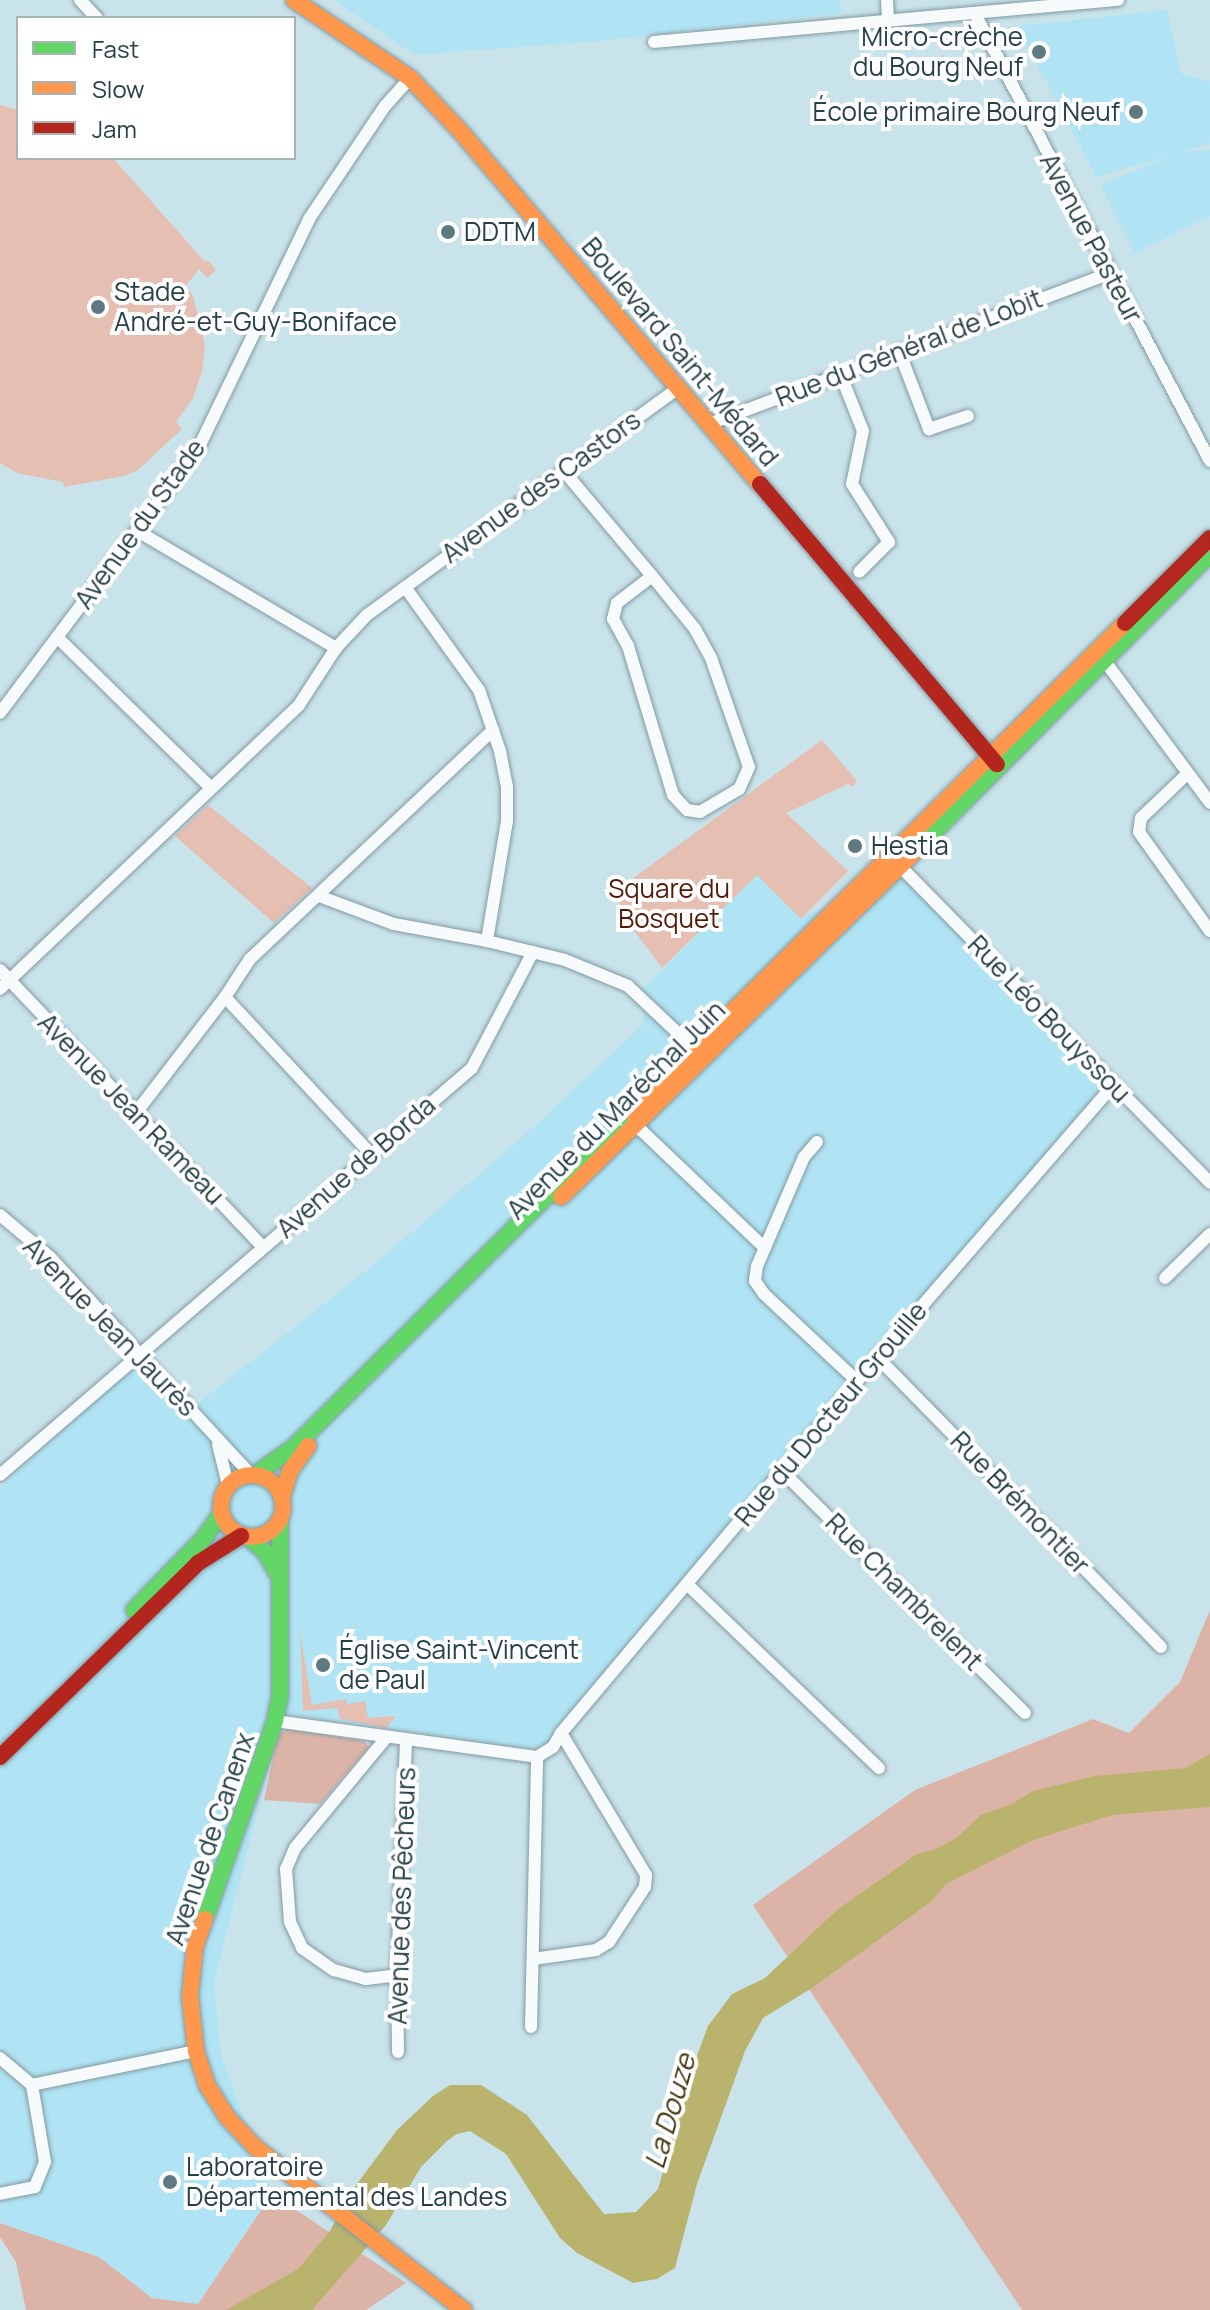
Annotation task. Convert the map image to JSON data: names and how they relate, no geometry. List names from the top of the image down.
{
  "streets": {
    "main road": ["Boulevard Saint-Médard", "Avenue du Maréchal Juin", "Avenue de Canenx"],
    "street": [
      "Avenue Pasteur",
      "Rue du Général de Lobit",
      "Avenue des Castors",
      "Avenue du Stade",
      "Rue Léo Bouyssou",
      "Avenue Jean Rameau",
      "Avenue de Borda",
      "Avenue Jean Jaurès",
      "Rue du Docteur Grouille",
      "Rue Brémontier",
      "Rue Chambrelent",
      "Avenue des Pêcheurs"
    ]
  },
  "crossings": [
    ["Avenue Pasteur", "Rue du Général de Lobit"],
    ["Rue du Général de Lobit", "Boulevard Saint-Médard"],
    ["Boulevard Saint-Médard", "Avenue des Castors"],
    ["Boulevard Saint-Médard", "Avenue du Stade"],
    ["Boulevard Saint-Médard", "Avenue du Maréchal Juin"],
    ["Avenue des Castors", "Avenue Jean Rameau"],
    ["Rue Léo Bouyssou", "Avenue du Maréchal Juin"],
    ["Rue Léo Bouyssou", "Rue du Docteur Grouille"],
    ["Avenue Jean Rameau", "Avenue de Borda"],
    ["Avenue du Maréchal Juin", "Avenue Jean Jaurès"],
    ["Avenue du Maréchal Juin", "Avenue de Canenx"],
    ["Avenue de Borda", "Avenue Jean Jaurès"],
    ["Avenue Jean Jaurès", "Avenue de Canenx"],
    ["Rue du Docteur Grouille", "Rue Brémontier"],
    ["Rue du Docteur Grouille", "Rue Chambrelent"]
  ],
  "water": ["La Douze"],
  "parks": ["Square du Bosquet"],
  "places": [
    "Micro-crèche du Bourg Neuf",
    "École primaire Bourg Neuf",
    "DDTM",
    "Stade André-et-Guy-Boniface",
    "Hestia",
    "Église Saint-Vincent de Paul",
    "Laboratoire Départemental des Landes"
  ],
  "legend": ["Fast", "Slow", "Jam"]
}
